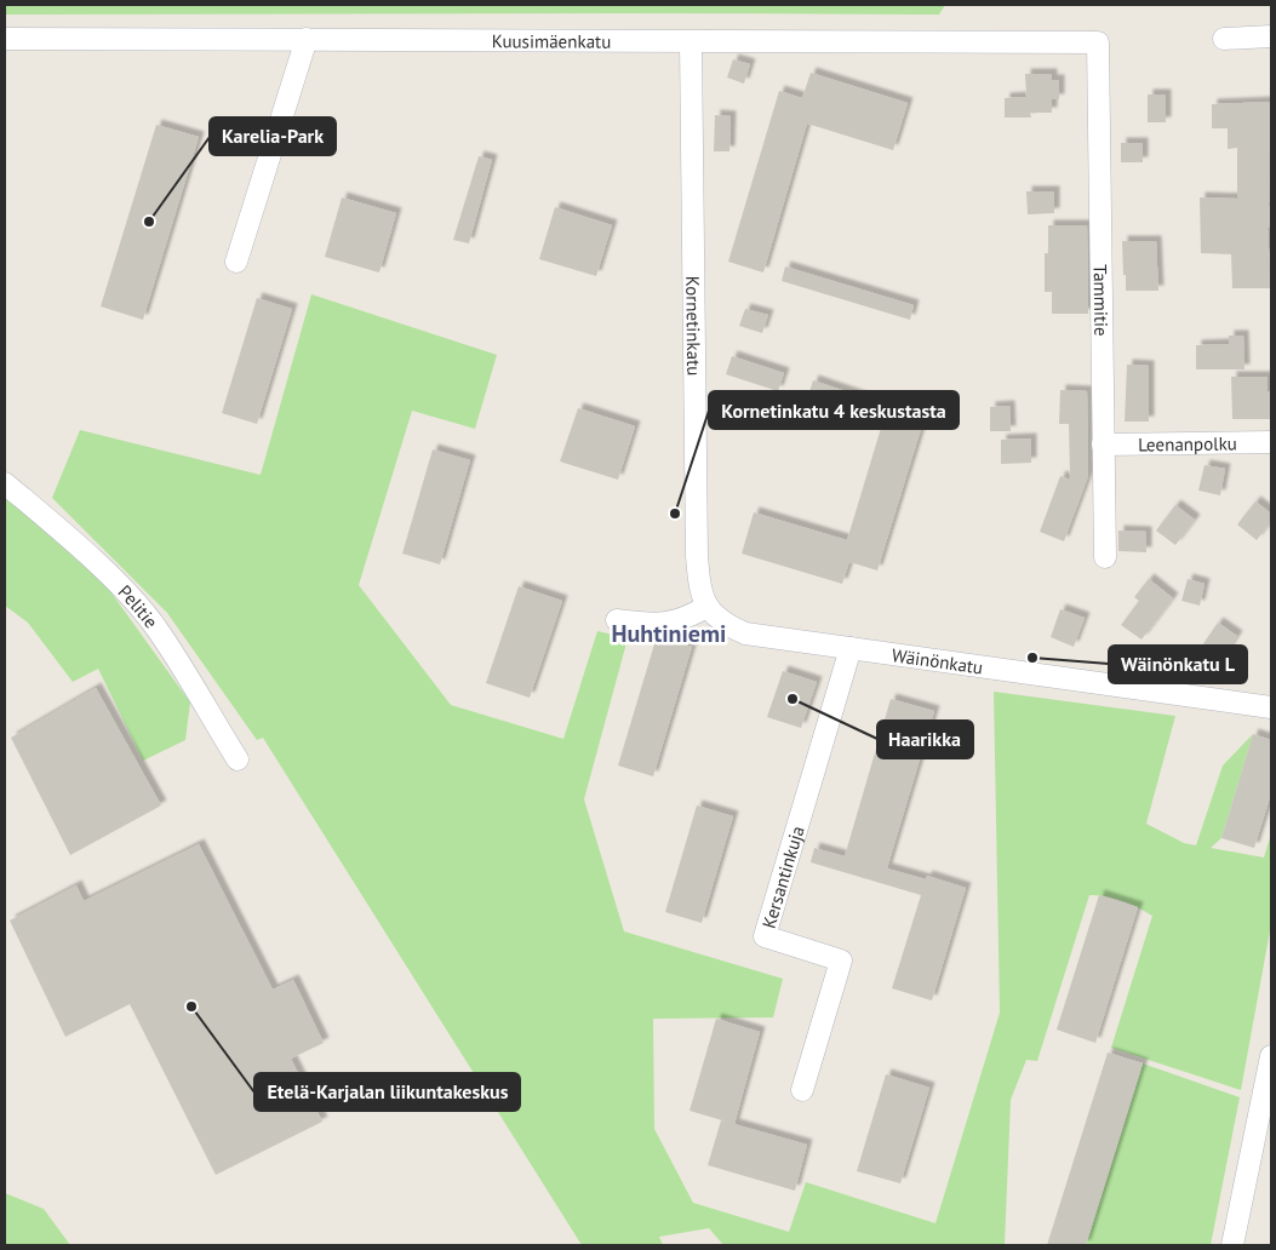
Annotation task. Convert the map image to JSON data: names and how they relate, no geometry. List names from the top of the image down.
{
  "streets": {
    "street": [
      "Kuusimäenkatu",
      "Tammitie",
      "Kornetinkatu",
      "Leenanpolku",
      "Pelitie",
      "Wäinönkatu",
      "Kersantinkuja"
    ]
  },
  "crossings": [
    ["Kuusimäenkatu", "Tammitie"],
    ["Kuusimäenkatu", "Kornetinkatu"],
    ["Tammitie", "Leenanpolku"],
    ["Kornetinkatu", "Wäinönkatu"],
    ["Wäinönkatu", "Kersantinkuja"]
  ],
  "districts": ["Huhtiniemi"],
  "places": [
    "Karelia-Park",
    "Kornetinkatu 4 keskustasta",
    "Wäinönkatu L",
    "Haarikka",
    "Etelä-Karjalan liikuntakeskus"
  ]
}
